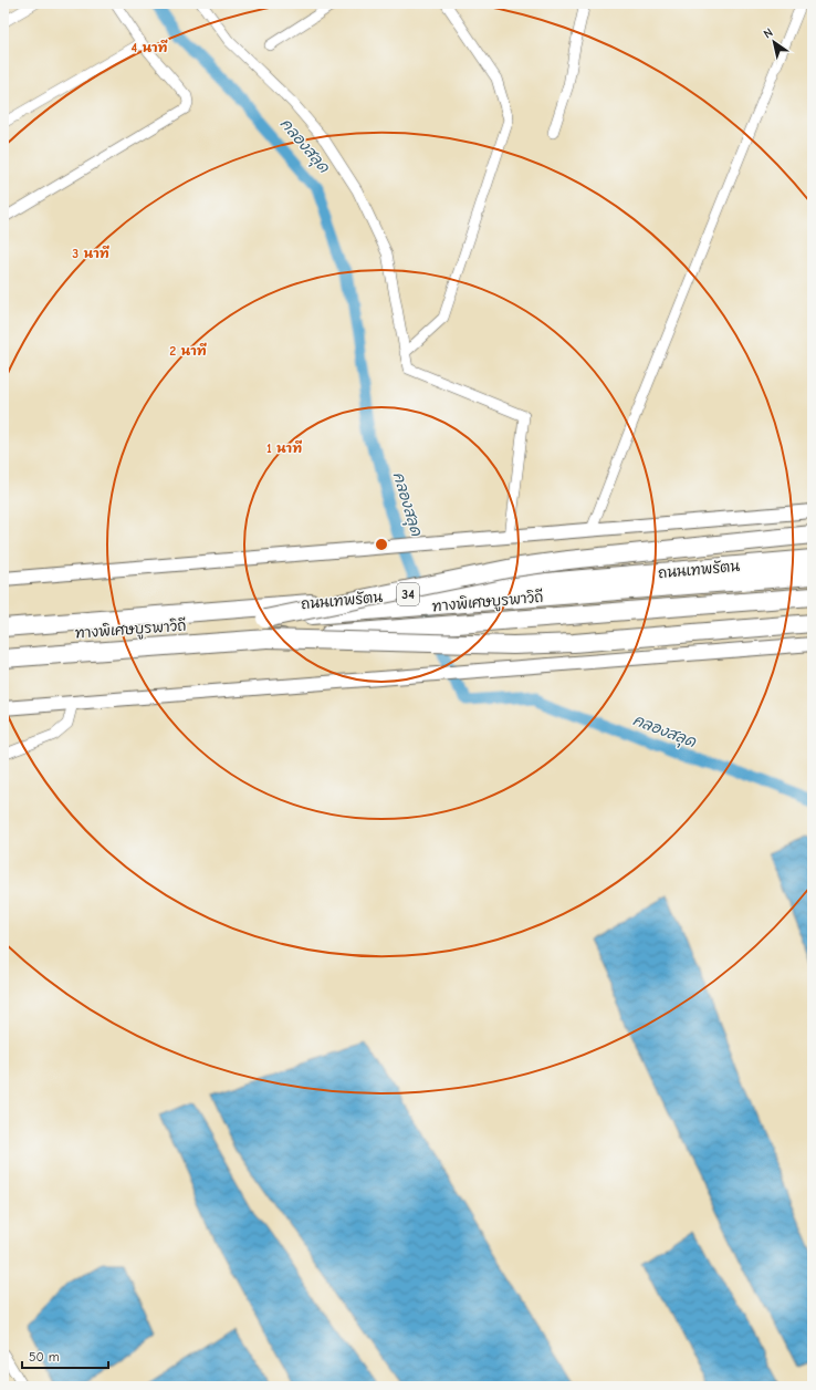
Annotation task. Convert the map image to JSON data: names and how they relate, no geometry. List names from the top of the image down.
{
  "streets": {
    "highway": ["ถนนเทพรัตน", "34", "ทางพิเศษบูรพาวิถี"]
  },
  "water": ["คลองสลุด"],
  "scale_bar": "50 m",
  "north": "top left",
  "rings": [
    "4 นาที",
    "3 นาที",
    "2 นาที",
    "1 นาที"
  ]
}
